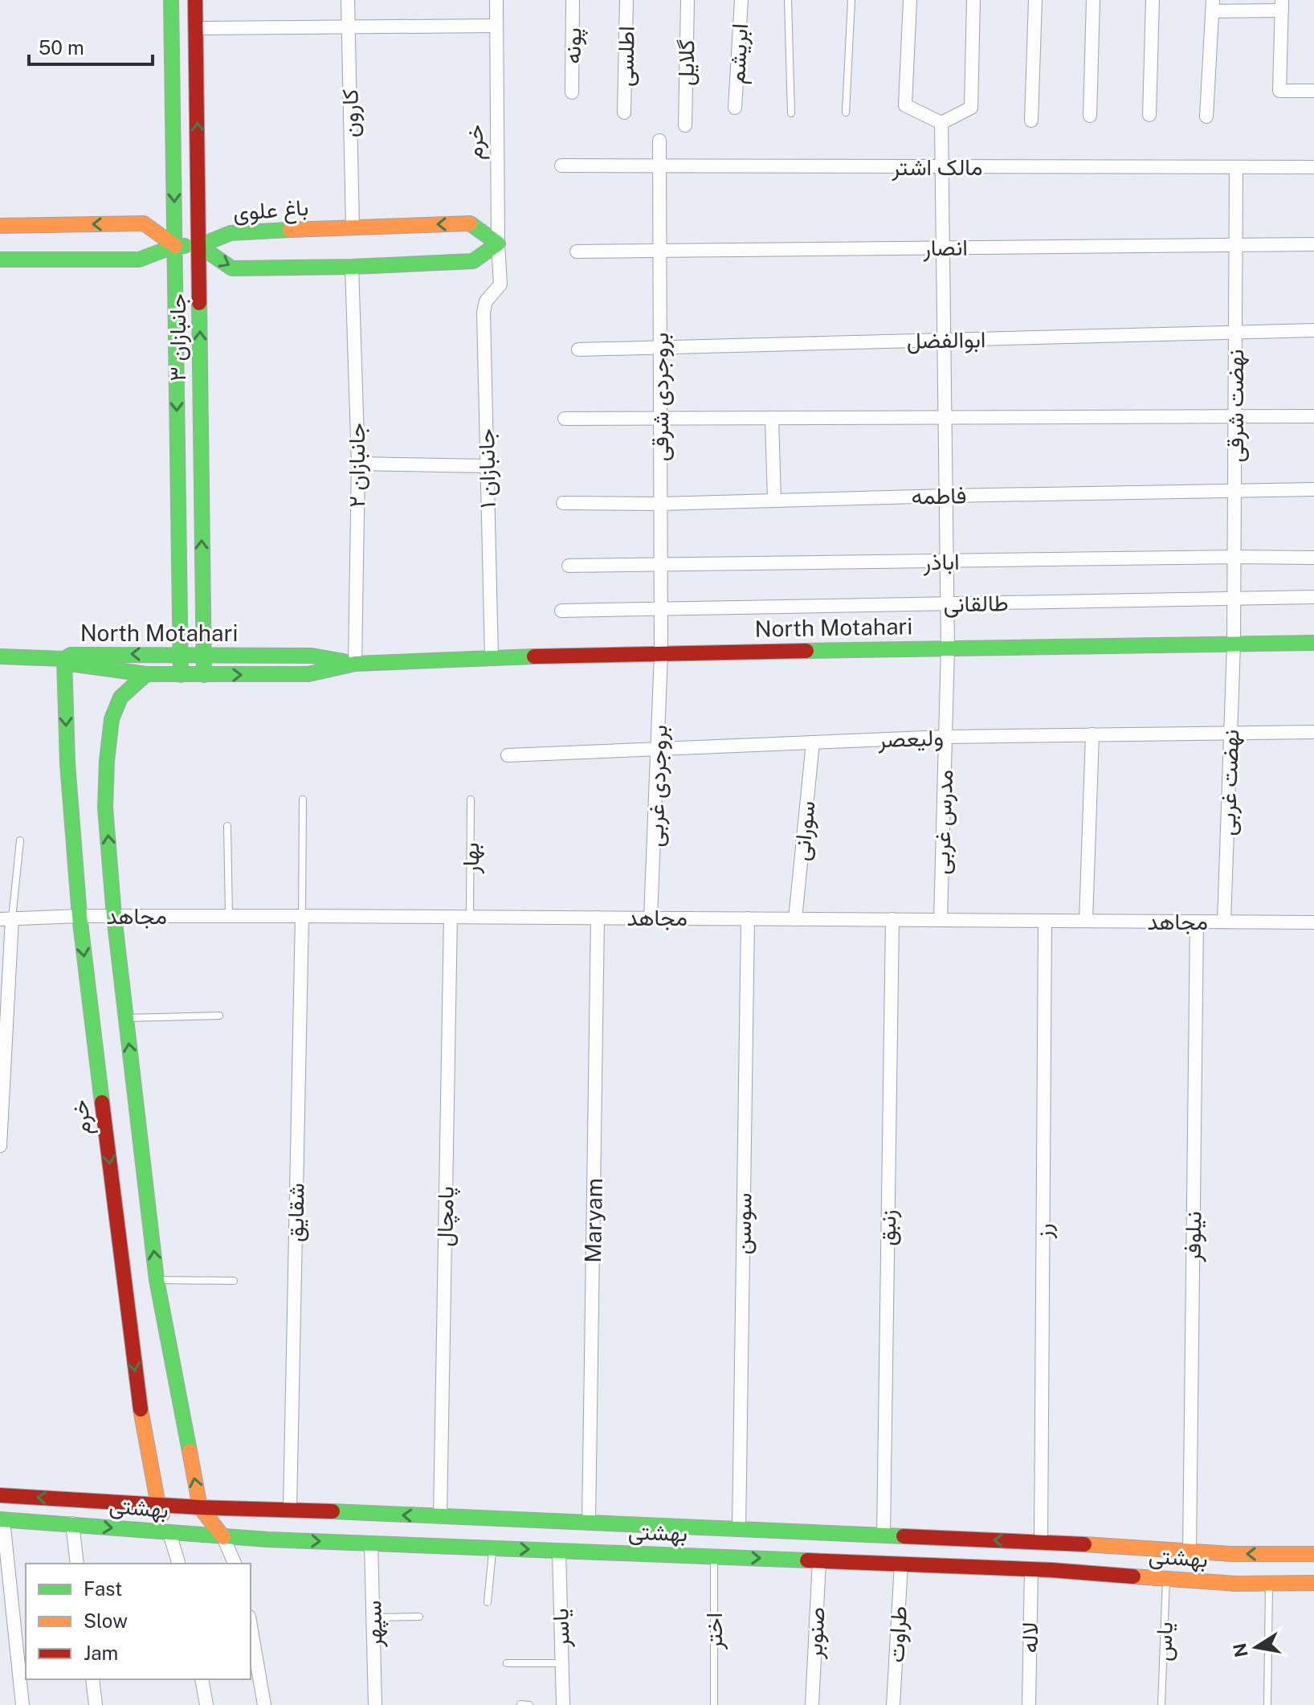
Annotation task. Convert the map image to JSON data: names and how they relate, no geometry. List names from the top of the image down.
{
  "streets": {
    "street": [
      "پونه",
      "ابریشم",
      "اطلسی",
      "گلایل",
      "کارون",
      "خرم",
      "مالک اشتر",
      "باغ علوی",
      "انصار",
      "جانبازان ۳",
      "ابوالفضل",
      "بروجردی شرقی",
      "نهضت شرقی",
      "جانبازان ۲",
      "جانبازان ۱",
      "فاطمه",
      "اباذر",
      "طالقانی",
      "North Motahari",
      "ولیعصر",
      "نهضت غربی",
      "بروجردی غربی",
      "مدرس غربی",
      "سورانی",
      "مجاهد",
      "شقایق",
      "پامچال",
      "Maryam",
      "سوسن",
      "زنبق",
      "رز",
      "نیلوفر",
      "بهشتی",
      "سپهر",
      "یاسر",
      "صنوبر",
      "طراوت",
      "لاله"
    ],
    "lane": ["بهار", "اختر", "یاس"]
  },
  "crossings": [
    ["کارون", "باغ علوی"],
    ["خرم", "باغ علوی"],
    ["خرم", "جانبازان ۱"],
    ["خرم", "North Motahari"],
    ["خرم", "مجاهد"],
    ["خرم", "بهشتی"],
    ["مالک اشتر", "بروجردی شرقی"],
    ["مالک اشتر", "نهضت شرقی"],
    ["مالک اشتر", "مدرس غربی"],
    ["باغ علوی", "جانبازان ۳"],
    ["انصار", "بروجردی شرقی"],
    ["انصار", "نهضت شرقی"],
    ["انصار", "مدرس غربی"],
    ["جانبازان ۳", "North Motahari"],
    ["ابوالفضل", "بروجردی شرقی"],
    ["ابوالفضل", "نهضت شرقی"],
    ["ابوالفضل", "مدرس غربی"],
    ["بروجردی شرقی", "فاطمه"],
    ["بروجردی شرقی", "اباذر"],
    ["بروجردی شرقی", "طالقانی"],
    ["بروجردی شرقی", "North Motahari"],
    ["بروجردی شرقی", "بروجردی غربی"],
    ["نهضت شرقی", "فاطمه"],
    ["نهضت شرقی", "اباذر"],
    ["نهضت شرقی", "طالقانی"],
    ["نهضت شرقی", "North Motahari"],
    ["نهضت شرقی", "نهضت غربی"],
    ["جانبازان ۲", "North Motahari"],
    ["جانبازان ۱", "North Motahari"],
    ["فاطمه", "مدرس غربی"],
    ["اباذر", "مدرس غربی"],
    ["طالقانی", "مدرس غربی"],
    ["North Motahari", "نهضت غربی"],
    ["North Motahari", "بروجردی غربی"],
    ["North Motahari", "مدرس غربی"],
    ["ولیعصر", "نهضت غربی"],
    ["ولیعصر", "بروجردی غربی"],
    ["ولیعصر", "مدرس غربی"],
    ["ولیعصر", "سورانی"],
    ["نهضت غربی", "مجاهد"],
    ["بروجردی غربی", "مجاهد"],
    ["مدرس غربی", "مجاهد"],
    ["سورانی", "مجاهد"],
    ["بهار", "مجاهد"],
    ["مجاهد", "شقایق"],
    ["مجاهد", "پامچال"],
    ["مجاهد", "Maryam"],
    ["مجاهد", "سوسن"],
    ["مجاهد", "زنبق"],
    ["مجاهد", "رز"],
    ["مجاهد", "نیلوفر"],
    ["شقایق", "بهشتی"],
    ["پامچال", "بهشتی"],
    ["Maryam", "بهشتی"],
    ["سوسن", "بهشتی"],
    ["زنبق", "بهشتی"],
    ["رز", "بهشتی"],
    ["نیلوفر", "بهشتی"],
    ["بهشتی", "سپهر"],
    ["بهشتی", "یاسر"],
    ["بهشتی", "اختر"],
    ["بهشتی", "صنوبر"],
    ["بهشتی", "طراوت"],
    ["بهشتی", "لاله"],
    ["بهشتی", "یاس"]
  ],
  "legend": ["Fast", "Slow", "Jam"],
  "scale_bar": "50 m",
  "north": "left"
}
